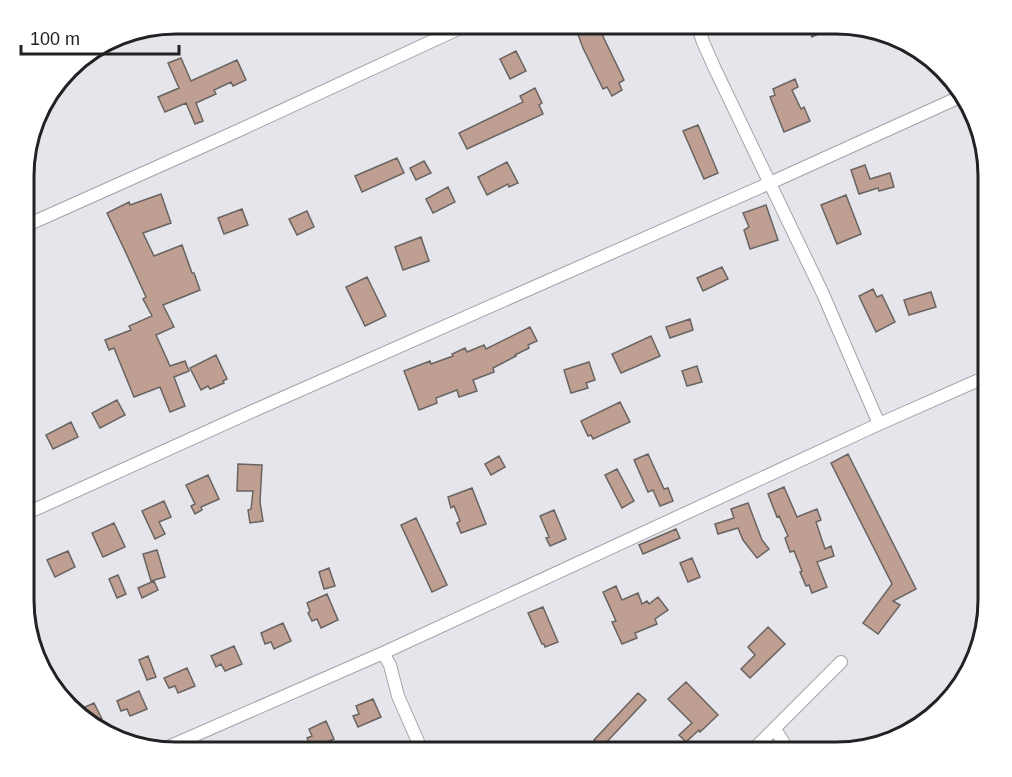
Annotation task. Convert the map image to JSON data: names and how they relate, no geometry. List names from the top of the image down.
{
  "scale_bar": "100 m"
}
